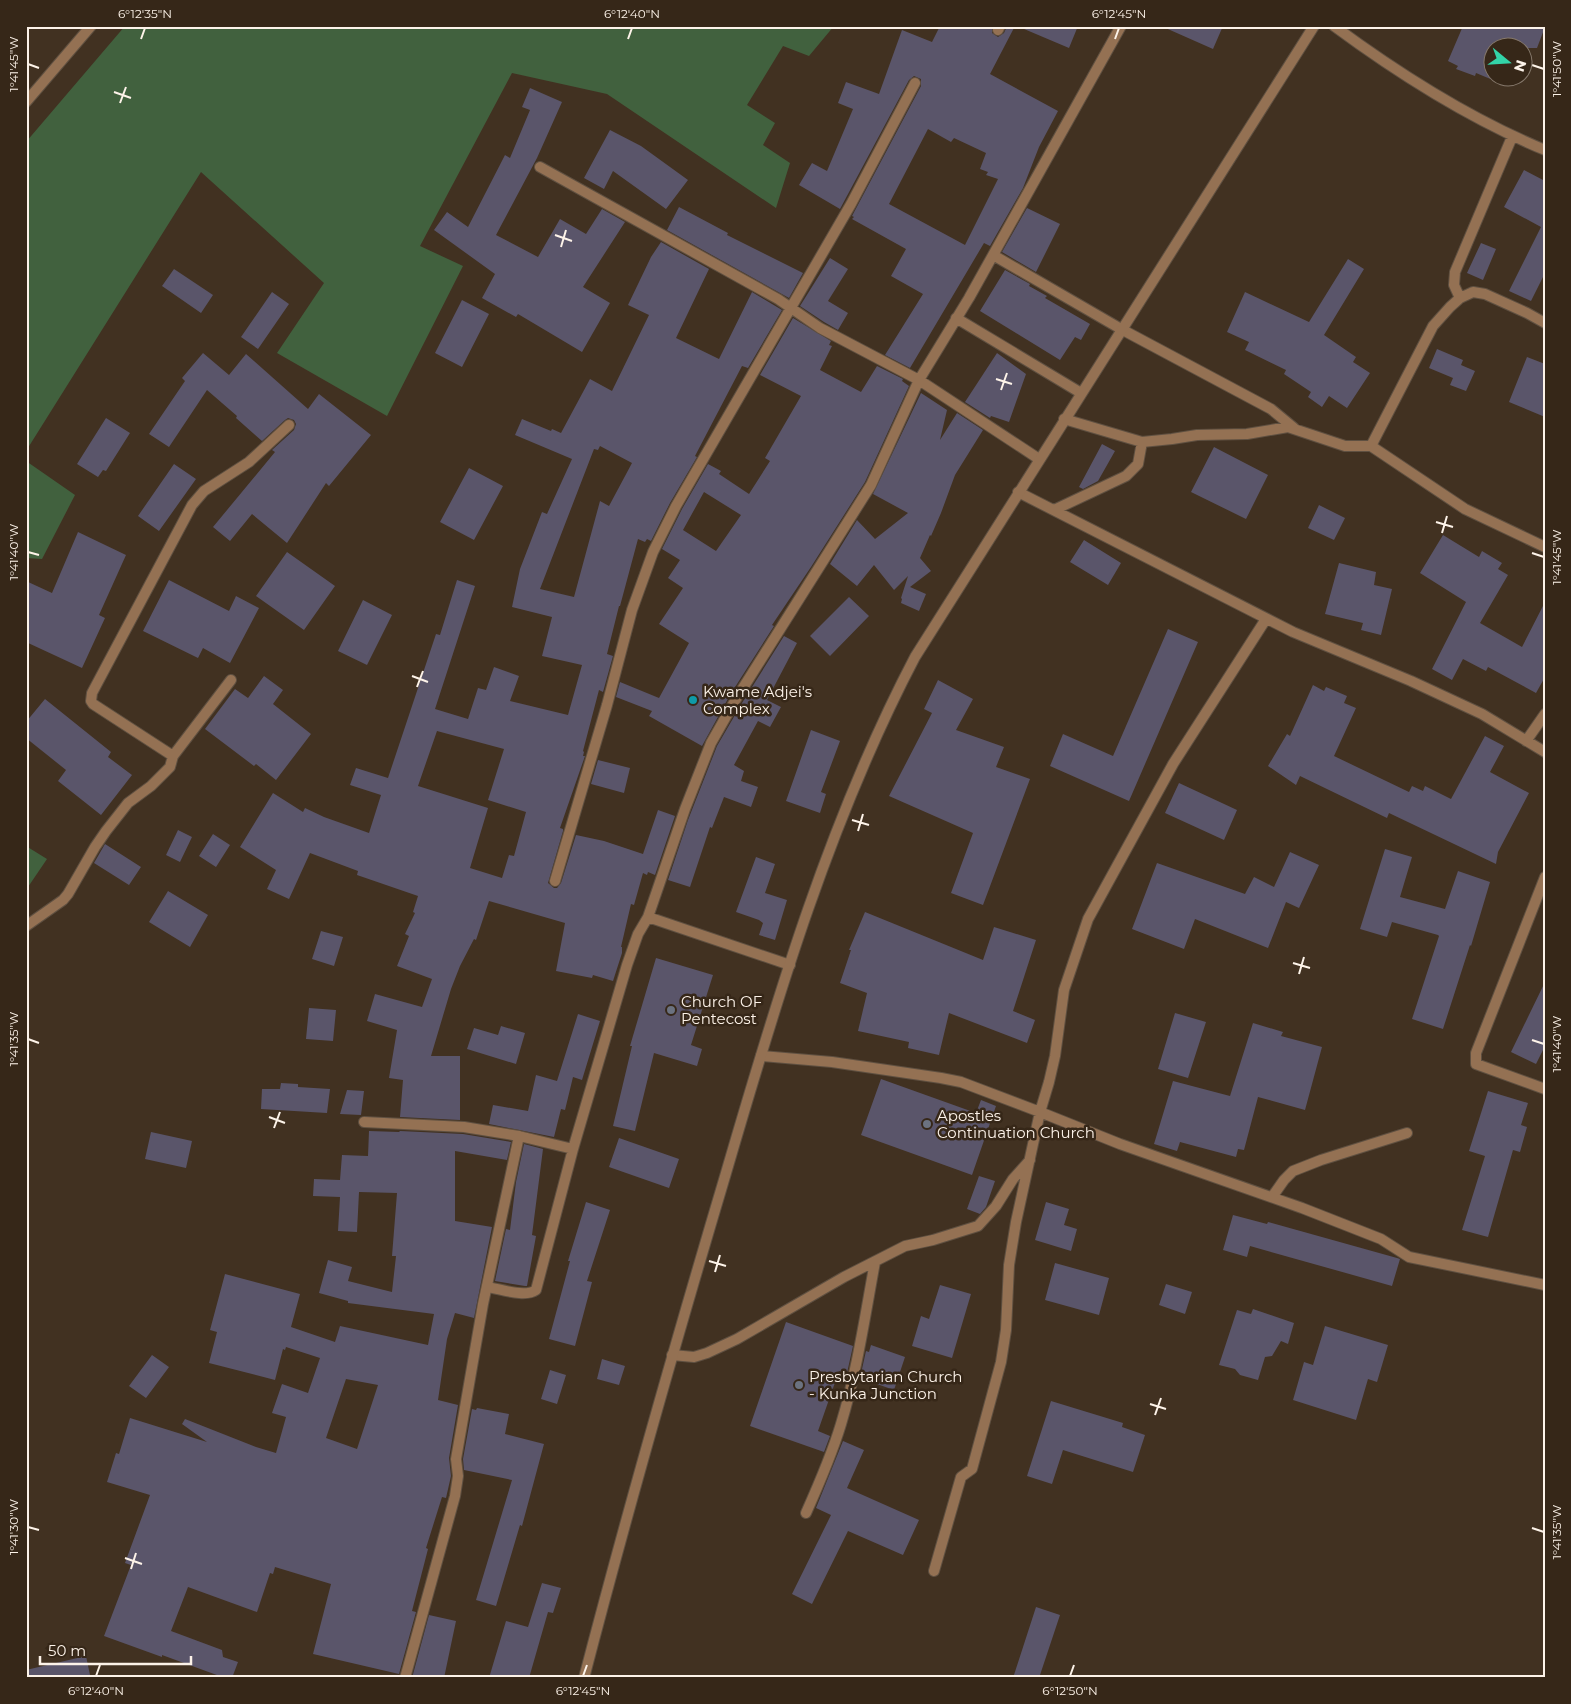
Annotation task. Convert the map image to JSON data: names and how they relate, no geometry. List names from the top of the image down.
{
  "places": [
    "Kwame Adjei's Complex",
    "Church OF Pentecost",
    "Apostles Continuation Church",
    "Presbytarian Church - Kunka Junction"
  ],
  "scale_bar": "50 m",
  "north": "right",
  "coordinates": [
    "6°12'35\"N",
    "6°12'40\"N",
    "6°12'45\"N",
    "1°41'45\"W",
    "1°41'50\"W",
    "1°41'40\"W",
    "1°41'35\"W",
    "1°41'30\"W",
    "6°12'50\"N"
  ]
}
